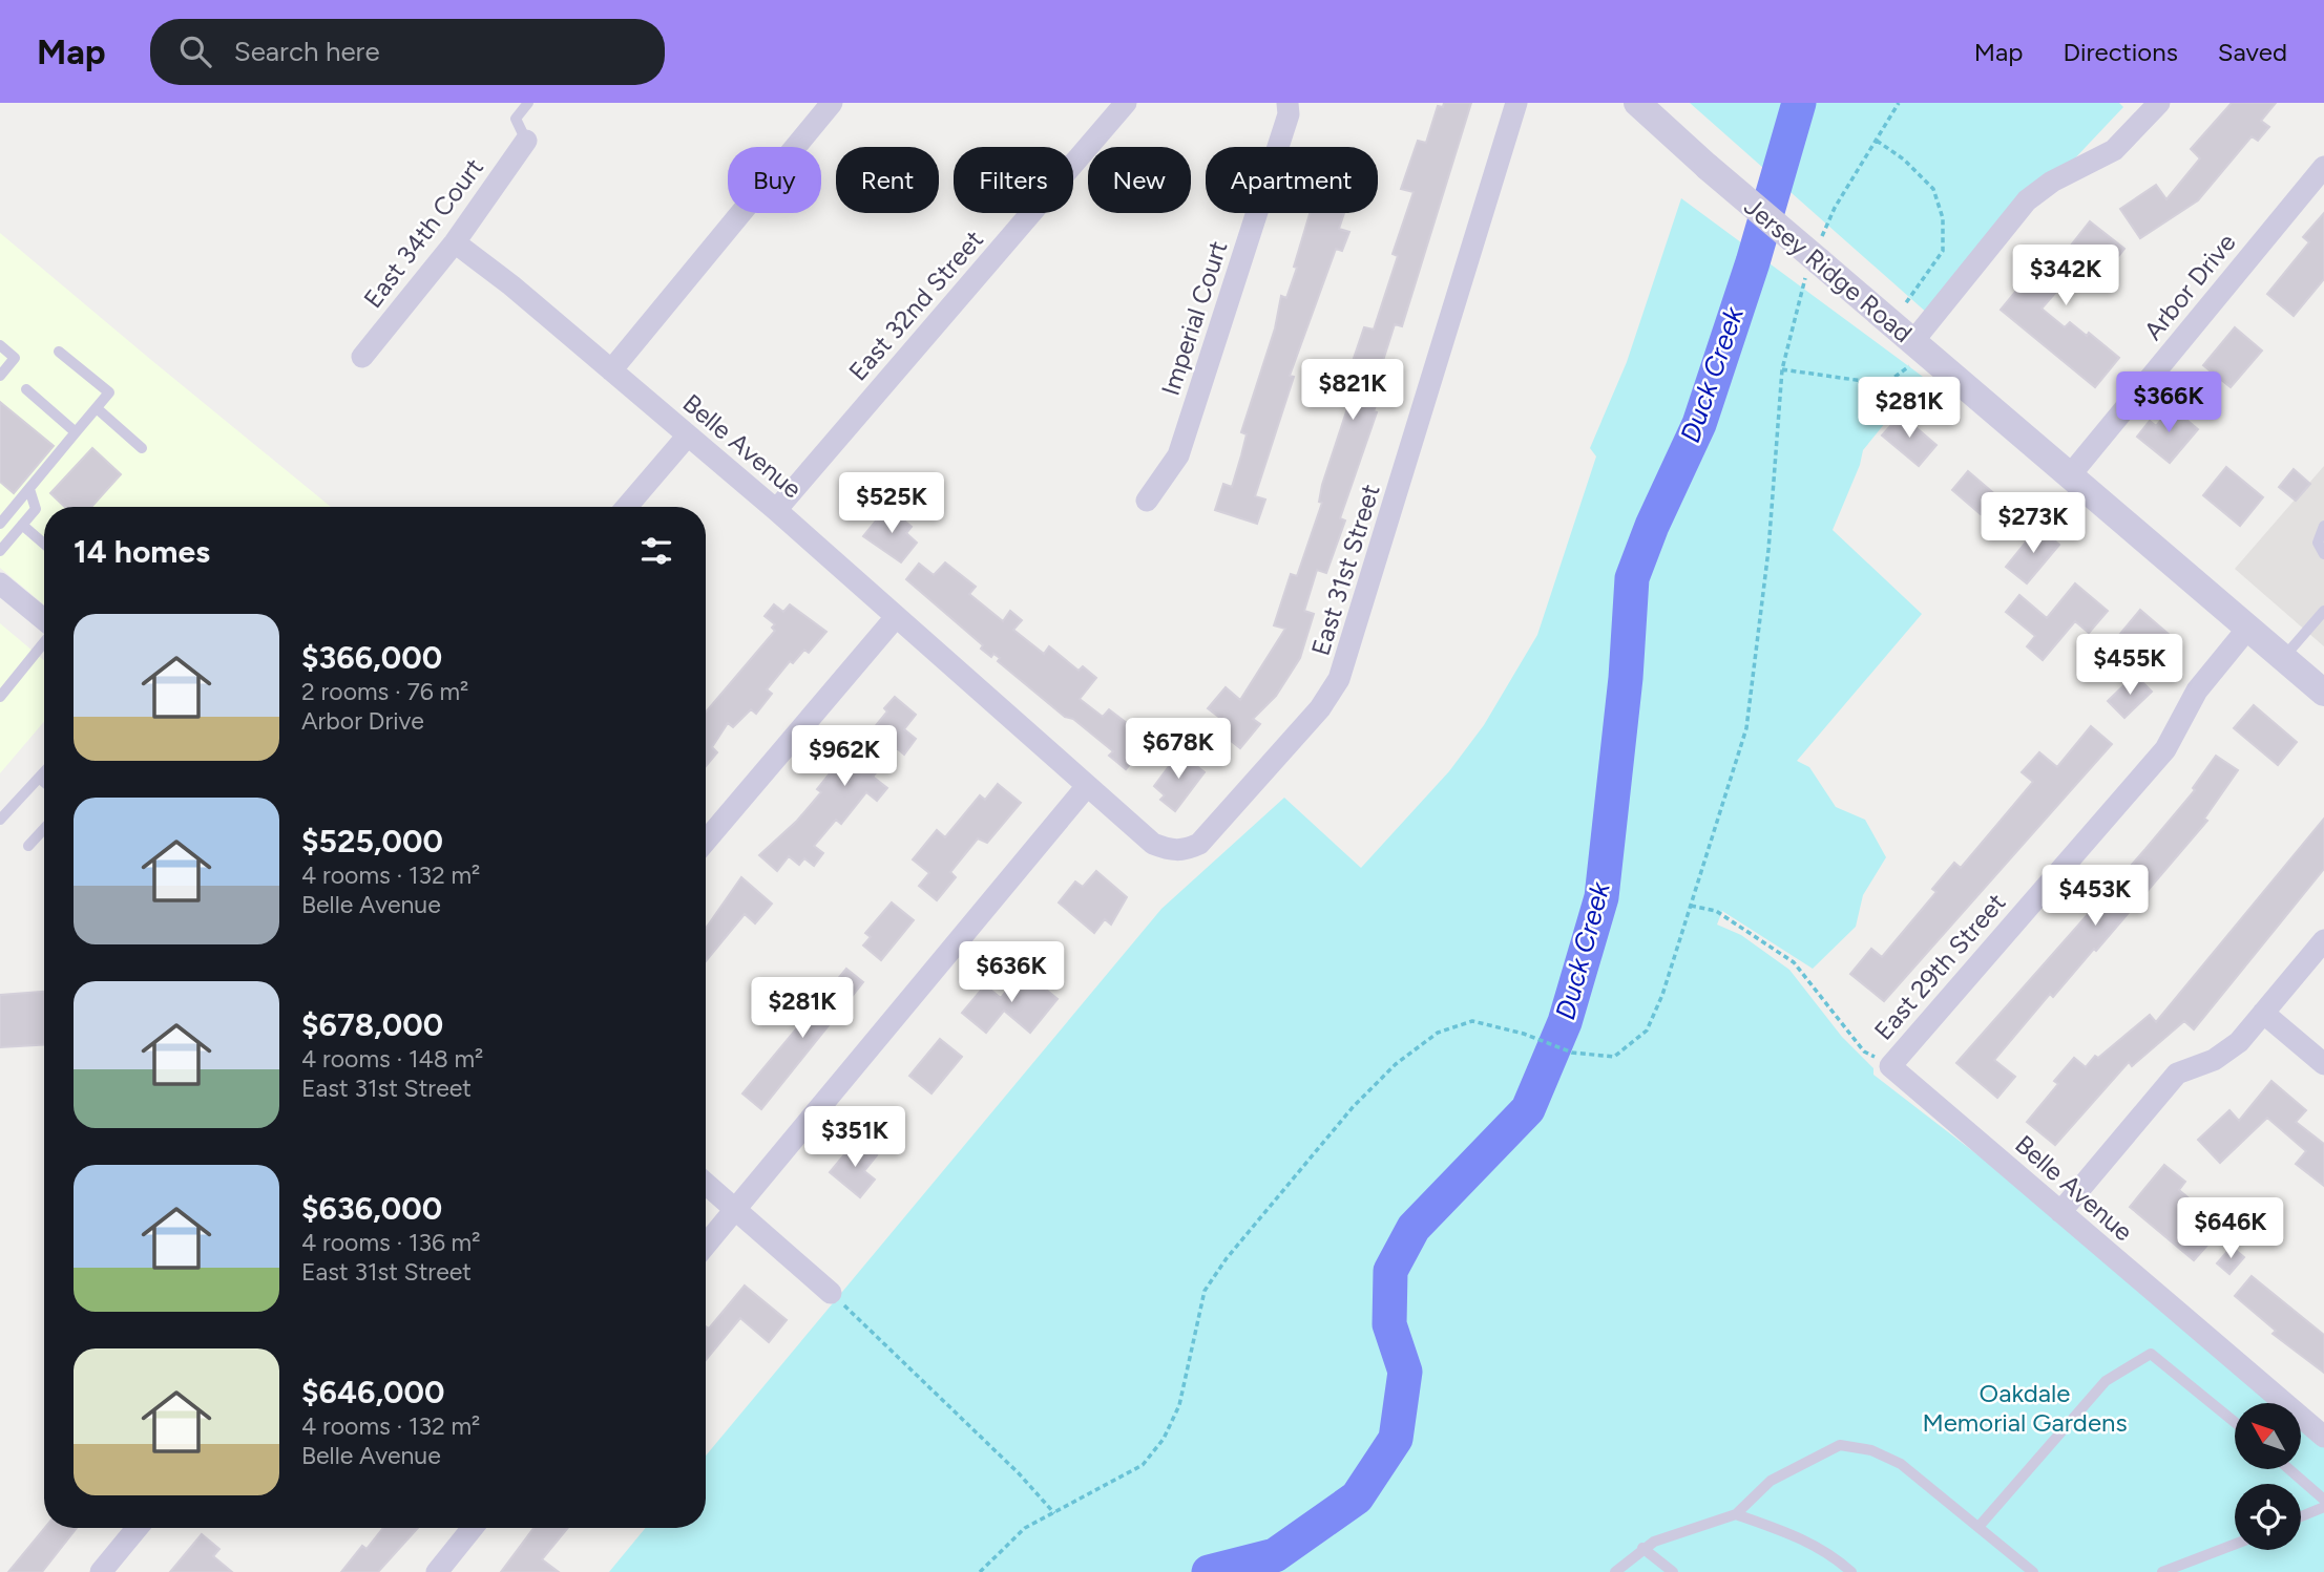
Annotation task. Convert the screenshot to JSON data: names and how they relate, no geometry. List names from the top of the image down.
{
  "streets": {
    "street": [
      "East 34th Court",
      "Jersey Ridge Road",
      "Arbor Drive",
      "East 32nd Street",
      "Imperial Court",
      "Belle Avenue",
      "East 31st Street",
      "East 29th Street"
    ]
  },
  "crossings": [
    ["East 34th Court", "Belle Avenue"],
    ["Jersey Ridge Road", "Arbor Drive"],
    ["Jersey Ridge Road", "East 29th Street"],
    ["East 32nd Street", "Belle Avenue"],
    ["Belle Avenue", "East 31st Street"],
    ["Belle Avenue", "East 29th Street"]
  ],
  "water": ["Duck Creek"],
  "parks": ["Oakdale Memorial Gardens"],
  "north": "top left",
  "page": {
    "header": "Map",
    "search": "Search here",
    "nav": ["Map", "Directions", "Saved"],
    "chip": [
      "Buy",
      "Rent",
      "Filters",
      "New",
      "Apartment"
    ],
    "price": [
      "$342K",
      "$821K",
      "$366K",
      "$281K",
      "$525K",
      "$273K",
      "$455K",
      "$678K",
      "$962K",
      "$453K",
      "$636K",
      "$281K",
      "$351K",
      "$646K"
    ],
    "heading": "14 homes",
    "list": [
      {
        "name": "$366,000",
        "note": "2 rooms · 76 m² · Arbor Drive"
      },
      {
        "name": "$525,000",
        "note": "4 rooms · 132 m² · Belle Avenue"
      },
      {
        "name": "$678,000",
        "note": "4 rooms · 148 m² · East 31st Street"
      },
      {
        "name": "$636,000",
        "note": "4 rooms · 136 m² · East 31st Street"
      },
      {
        "name": "$646,000",
        "note": "4 rooms · 132 m² · Belle Avenue"
      }
    ]
  }
}
